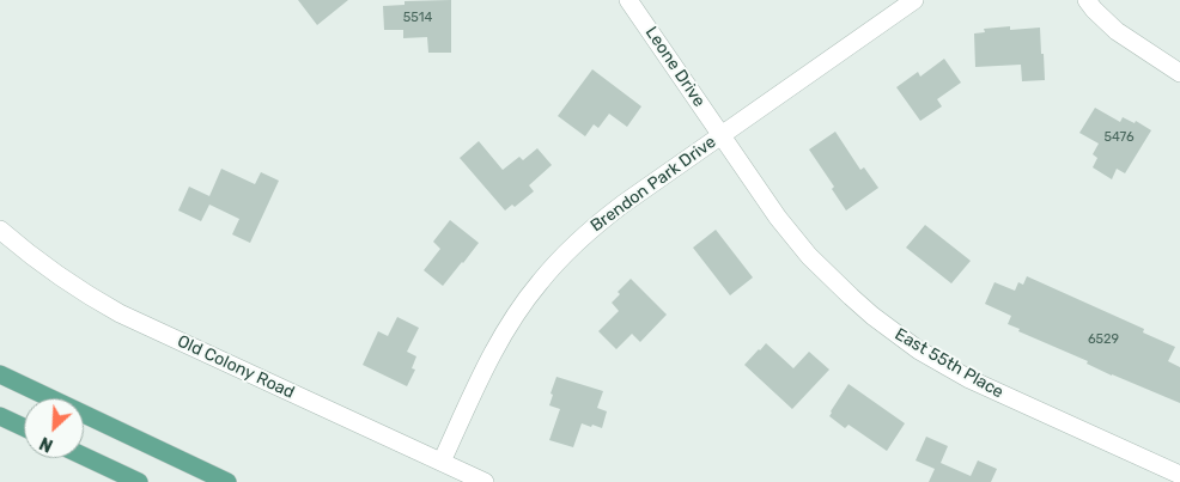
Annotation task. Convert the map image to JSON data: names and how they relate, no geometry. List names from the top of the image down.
{
  "streets": {
    "street": [
      "Leone Drive",
      "Brendon Park Drive",
      "East 55th Place",
      "Old Colony Road"
    ]
  },
  "crossings": [
    ["Leone Drive", "Brendon Park Drive"],
    ["Leone Drive", "East 55th Place"],
    ["Brendon Park Drive", "East 55th Place"],
    ["Brendon Park Drive", "Old Colony Road"]
  ],
  "house_numbers": ["5514", "5476", "6529"],
  "north": "bottom left"
}
